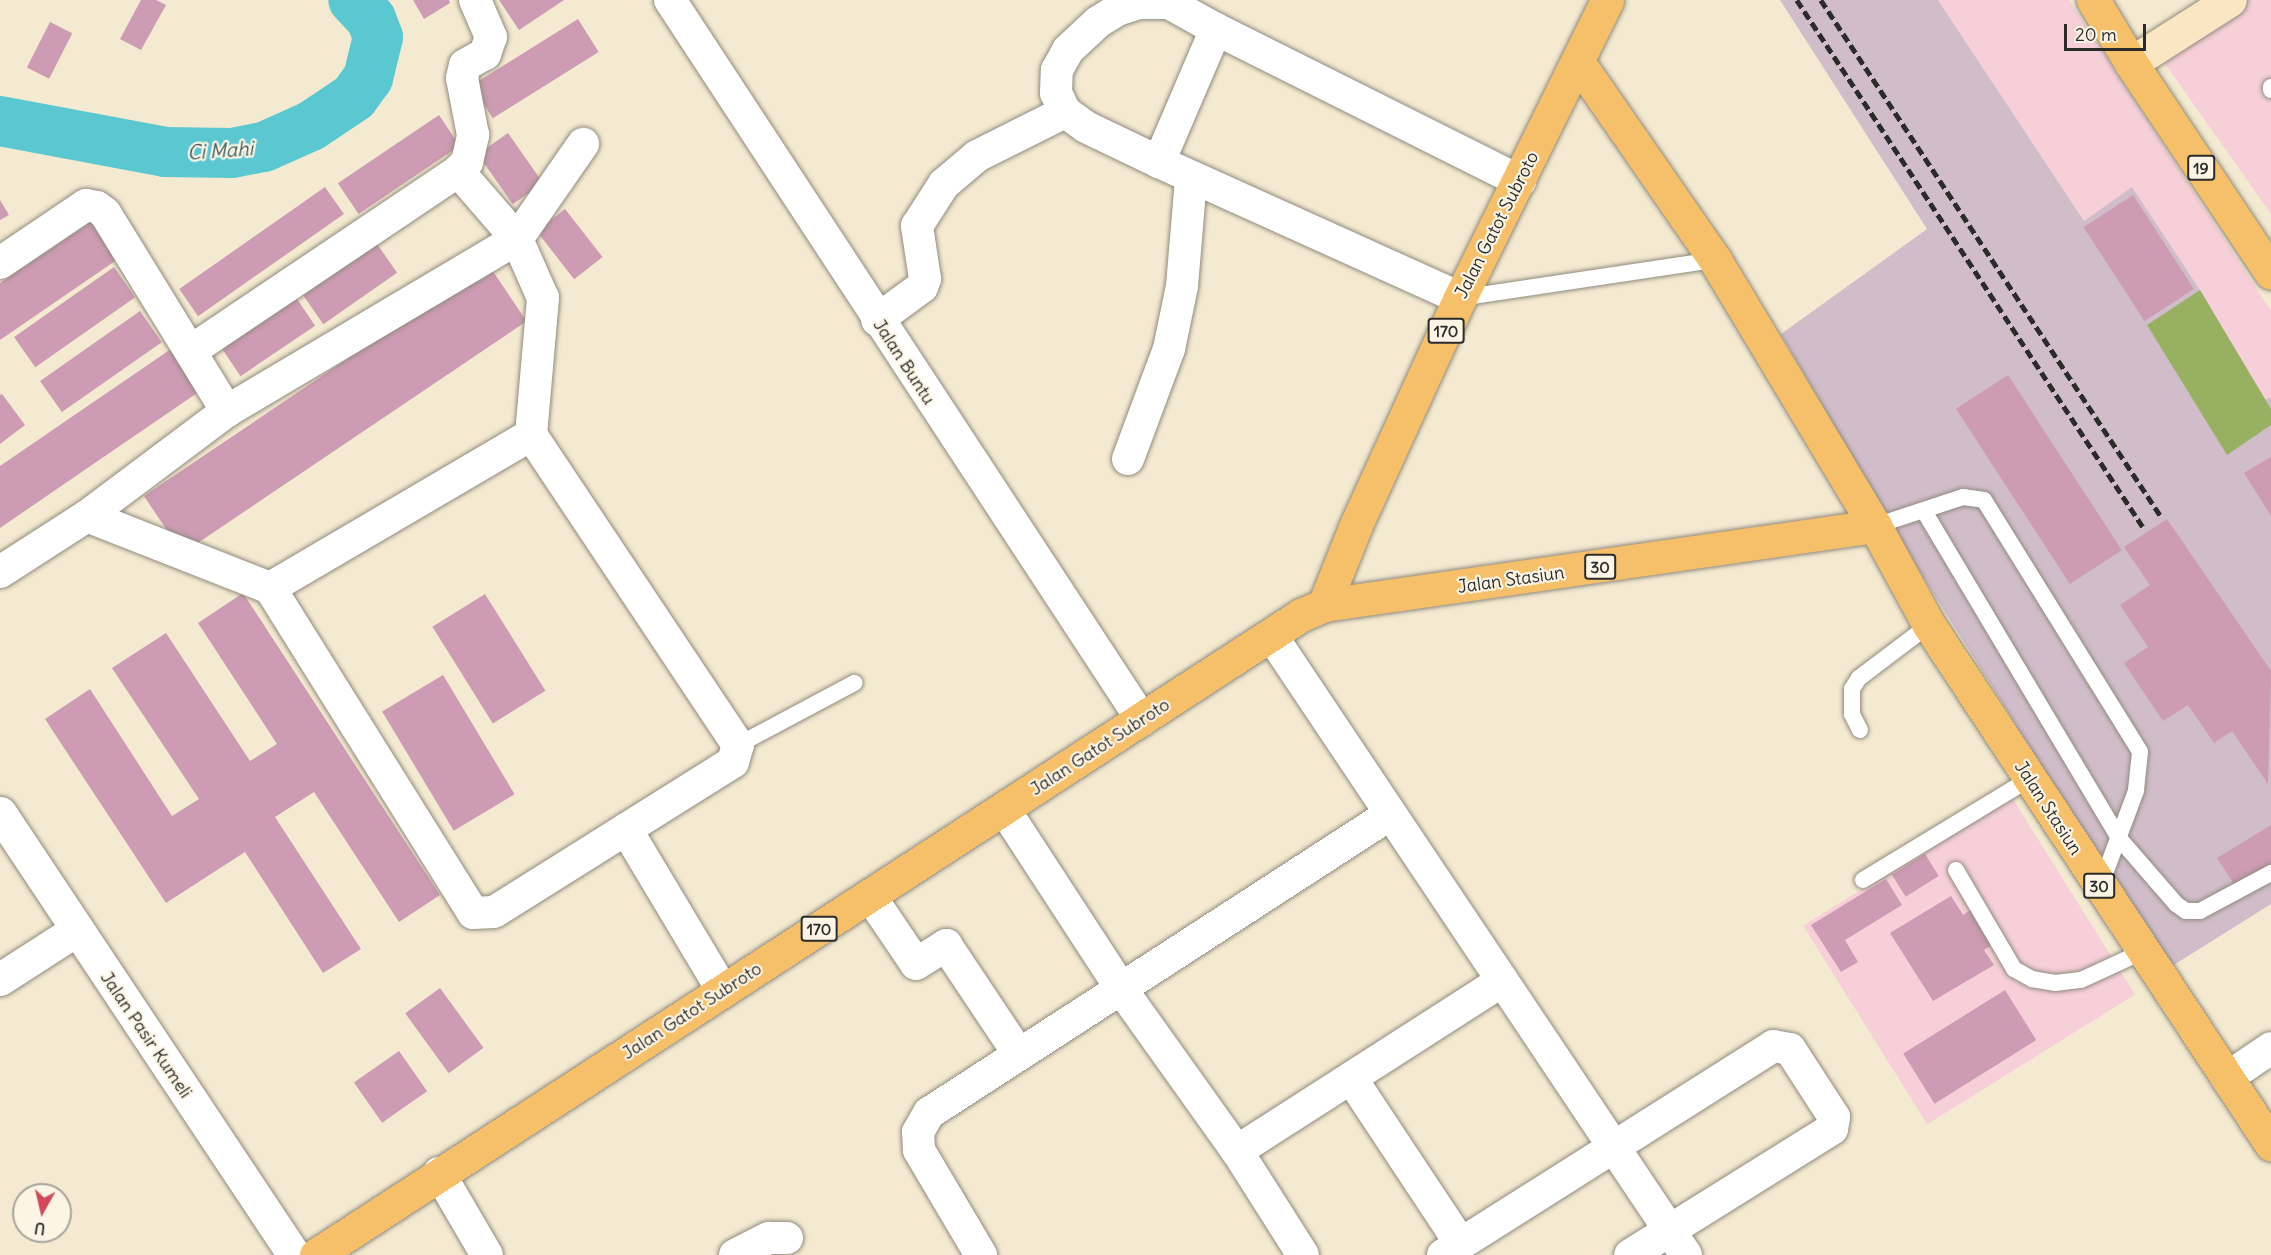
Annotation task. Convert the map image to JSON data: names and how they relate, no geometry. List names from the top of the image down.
{
  "streets": {
    "main road": [
      "19",
      "Jalan Gatot Subroto",
      "170",
      "30",
      "Jalan Stasiun"
    ],
    "street": ["Jalan Buntu", "Jalan Pasir Kumeli"]
  },
  "crossings": [
    ["Jalan Gatot Subroto", "Jalan Buntu"],
    ["Jalan Gatot Subroto", "Jalan Stasiun"]
  ],
  "water": ["Ci Mahi"],
  "scale_bar": "20 m",
  "north": "bottom"
}
